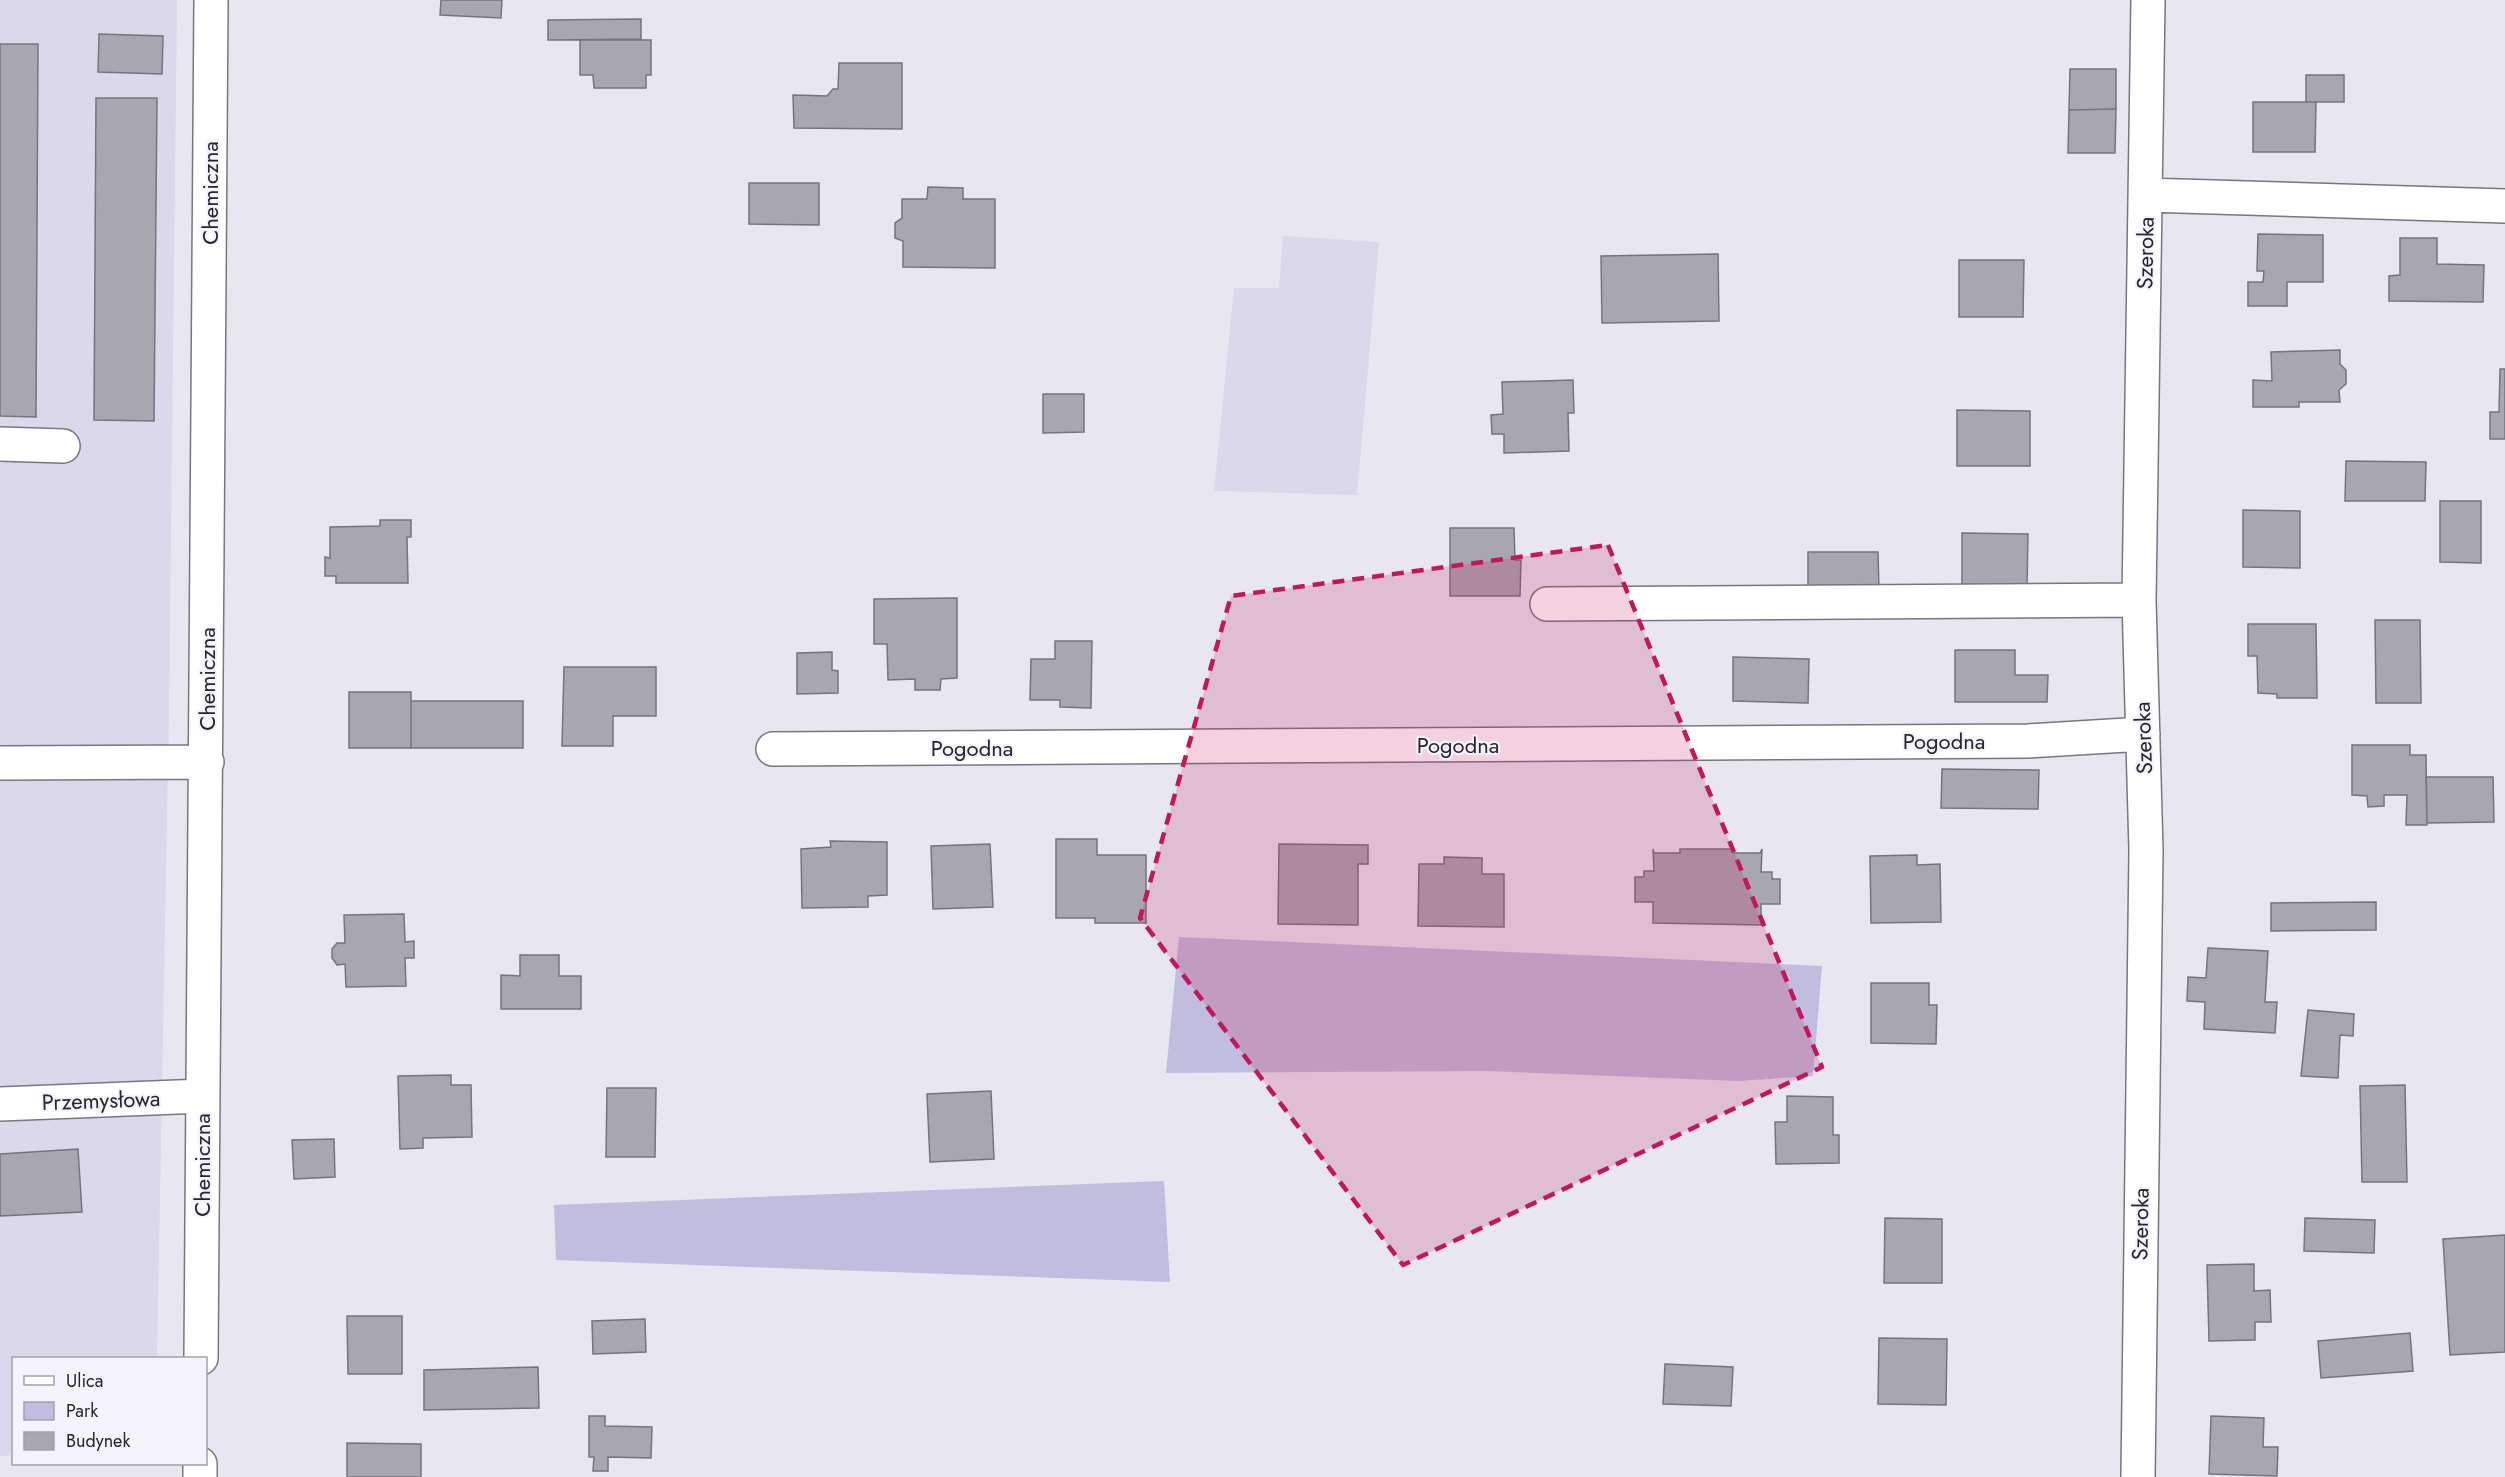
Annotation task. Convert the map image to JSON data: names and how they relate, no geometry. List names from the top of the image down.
{
  "streets": {
    "street": [
      "Chemiczna",
      "Szeroka",
      "Pogodna",
      "Przemysłowa"
    ]
  },
  "crossings": [
    ["Chemiczna", "Przemysłowa"],
    ["Szeroka", "Pogodna"]
  ],
  "legend": ["Ulica", "Park", "Budynek"]
}
